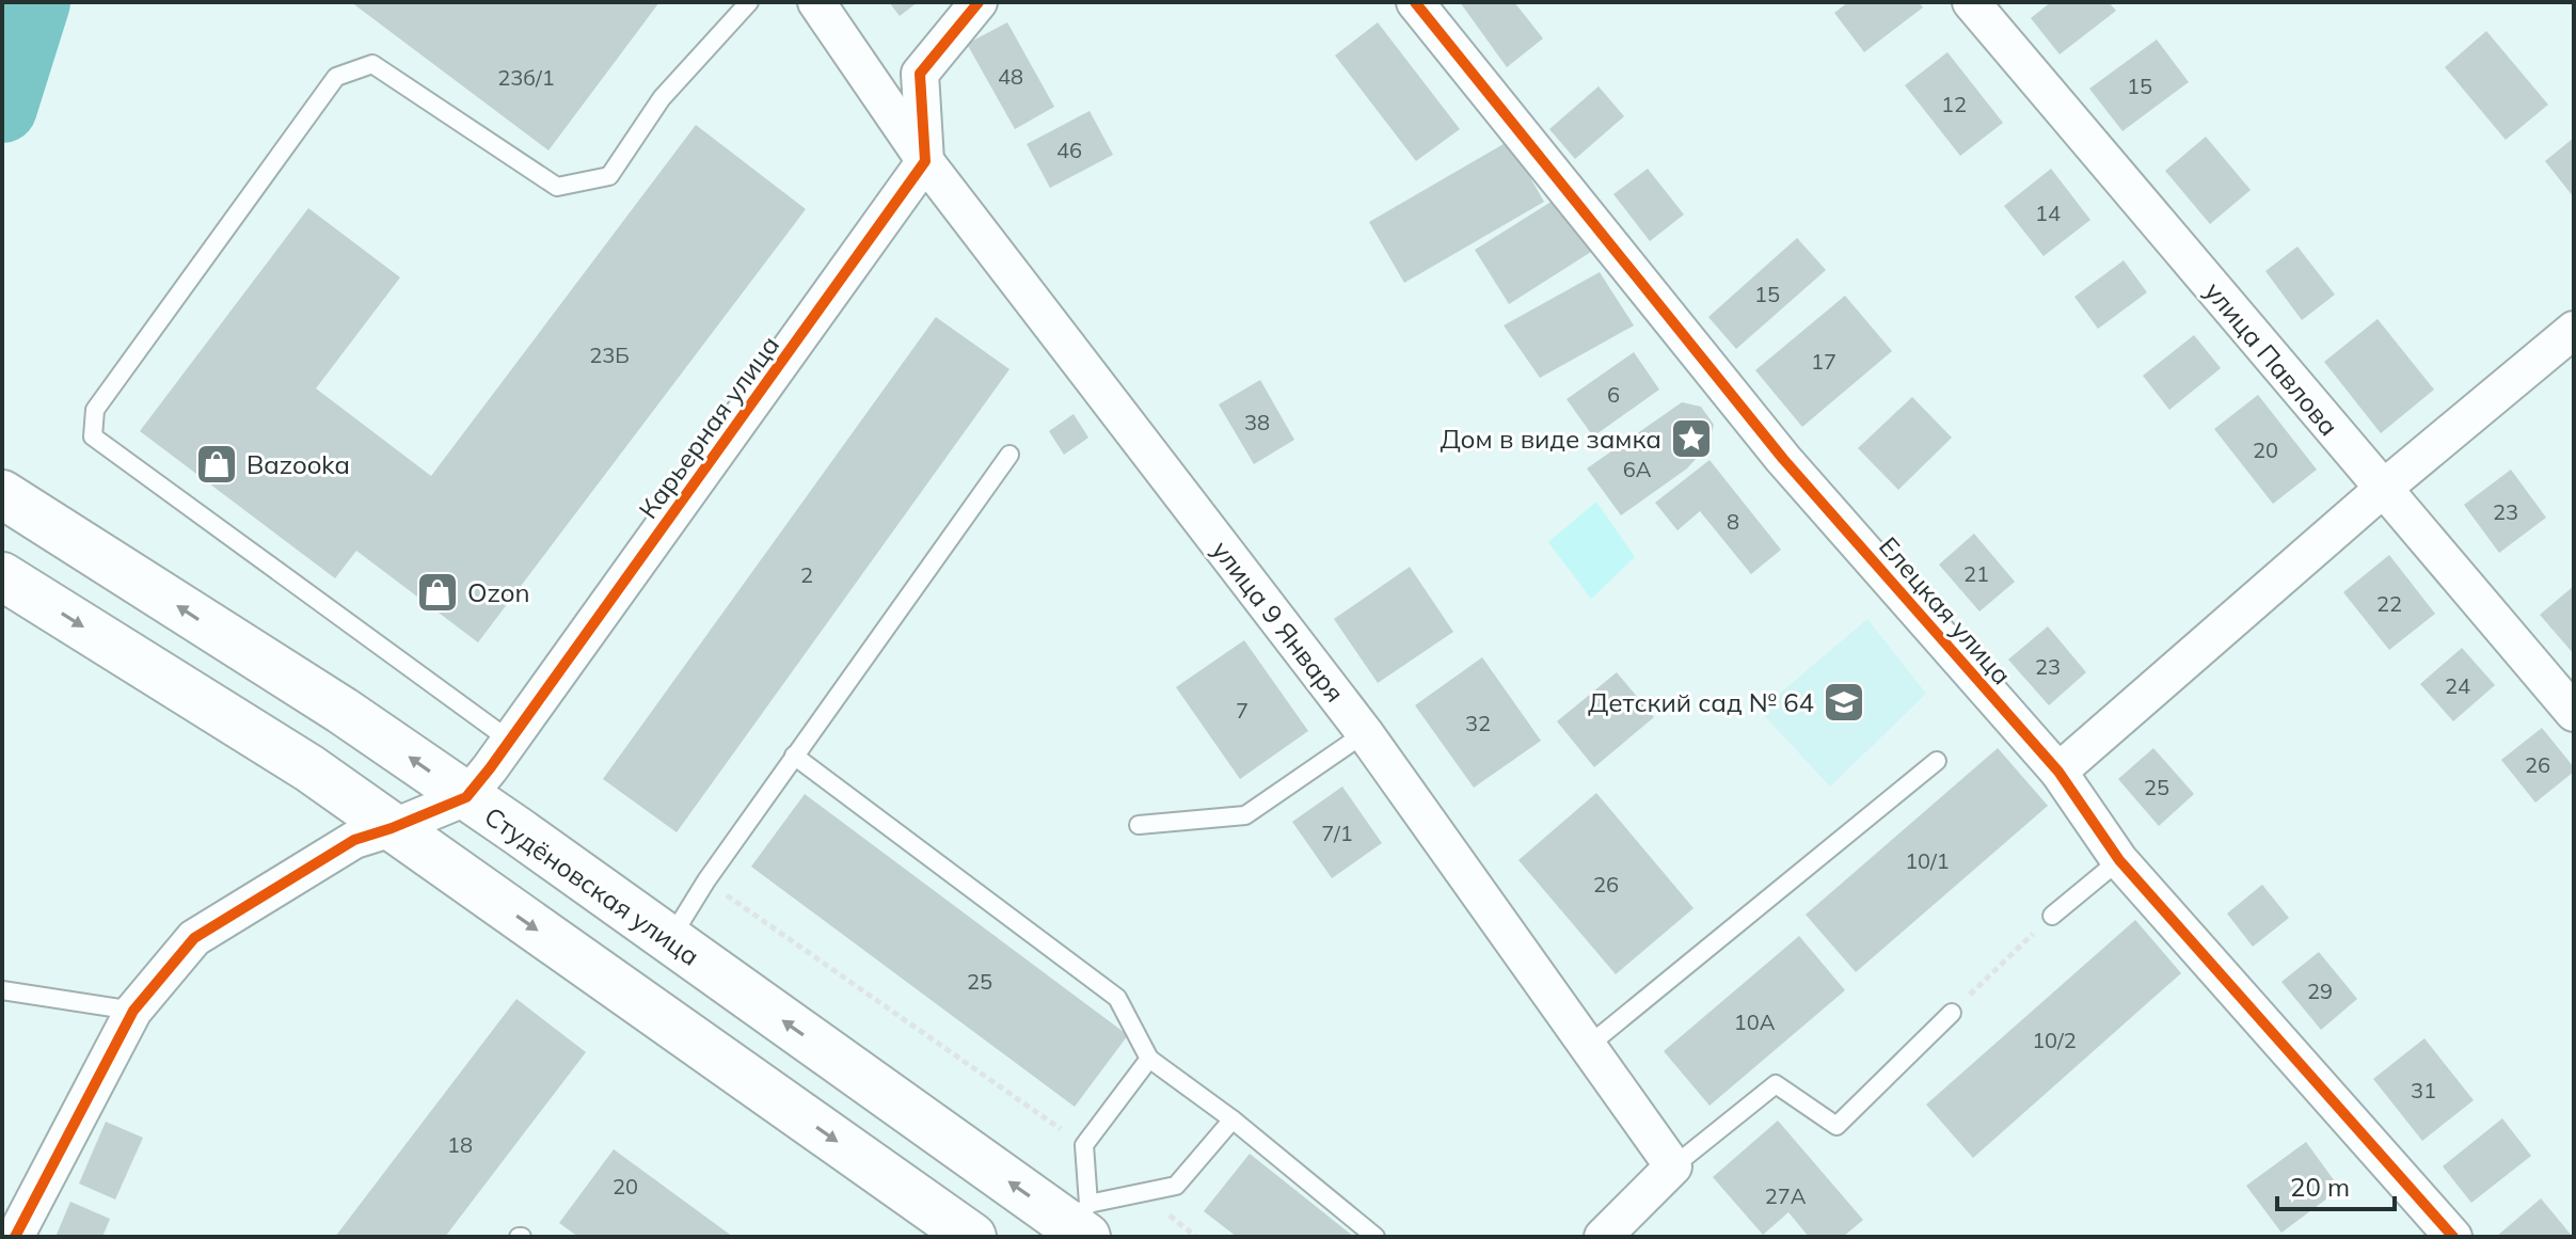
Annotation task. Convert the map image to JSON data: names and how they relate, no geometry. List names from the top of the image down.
{
  "streets": {
    "main road": ["Студёновская улица"],
    "street": [
      "улица Павлова",
      "Карьерная улица",
      "Елецкая улица",
      "улица 9 Января"
    ]
  },
  "crossings": [
    ["Карьерная улица", "улица 9 Января"],
    ["Карьерная улица", "Студёновская улица"]
  ],
  "places": {
    "place": ["Дом в виде замка"],
    "shop": ["Bazooka", "Ozon"],
    "school or university": ["Детский сад № 64"]
  },
  "house_numbers": [
    "48",
    "23б/1",
    "15",
    "12",
    "46",
    "14",
    "15",
    "23Б",
    "17",
    "6",
    "38",
    "20",
    "6А",
    "23",
    "8",
    "21",
    "2",
    "22",
    "23",
    "24",
    "7",
    "32",
    "26",
    "25",
    "7/1",
    "10/1",
    "26",
    "25",
    "29",
    "10А",
    "10/2",
    "31",
    "18",
    "20",
    "27А"
  ],
  "scale_bar": "20 m"
}
